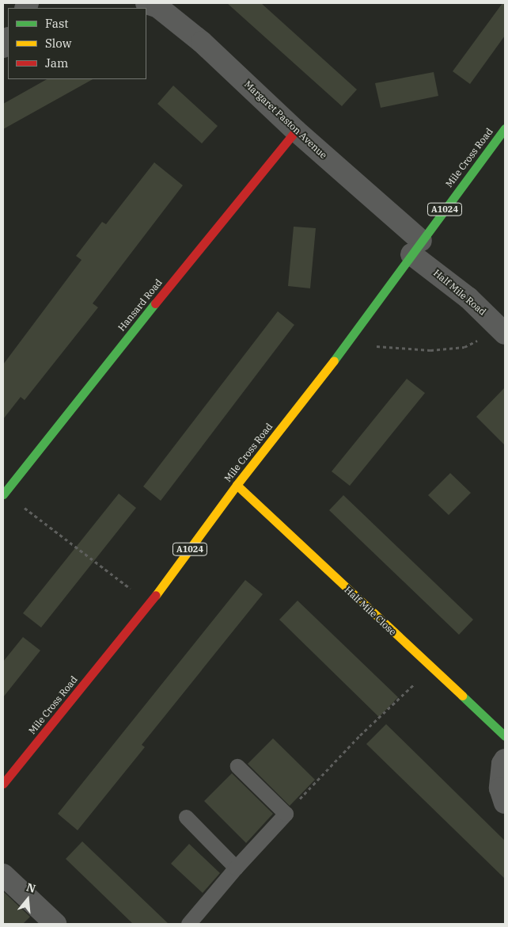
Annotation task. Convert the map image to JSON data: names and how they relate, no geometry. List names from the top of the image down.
{
  "streets": {
    "street": [
      "Margaret Paston Avenue",
      "Mile Cross Road",
      "A1024",
      "Half Mile Road",
      "Hansard Road",
      "Half Mile Close"
    ]
  },
  "crossings": [
    ["Margaret Paston Avenue", "Mile Cross Road"],
    ["Margaret Paston Avenue", "Half Mile Road"],
    ["Margaret Paston Avenue", "Hansard Road"],
    ["Mile Cross Road", "Half Mile Road"],
    ["Mile Cross Road", "Half Mile Close"]
  ],
  "legend": ["Fast", "Slow", "Jam"],
  "north": "top"
}
